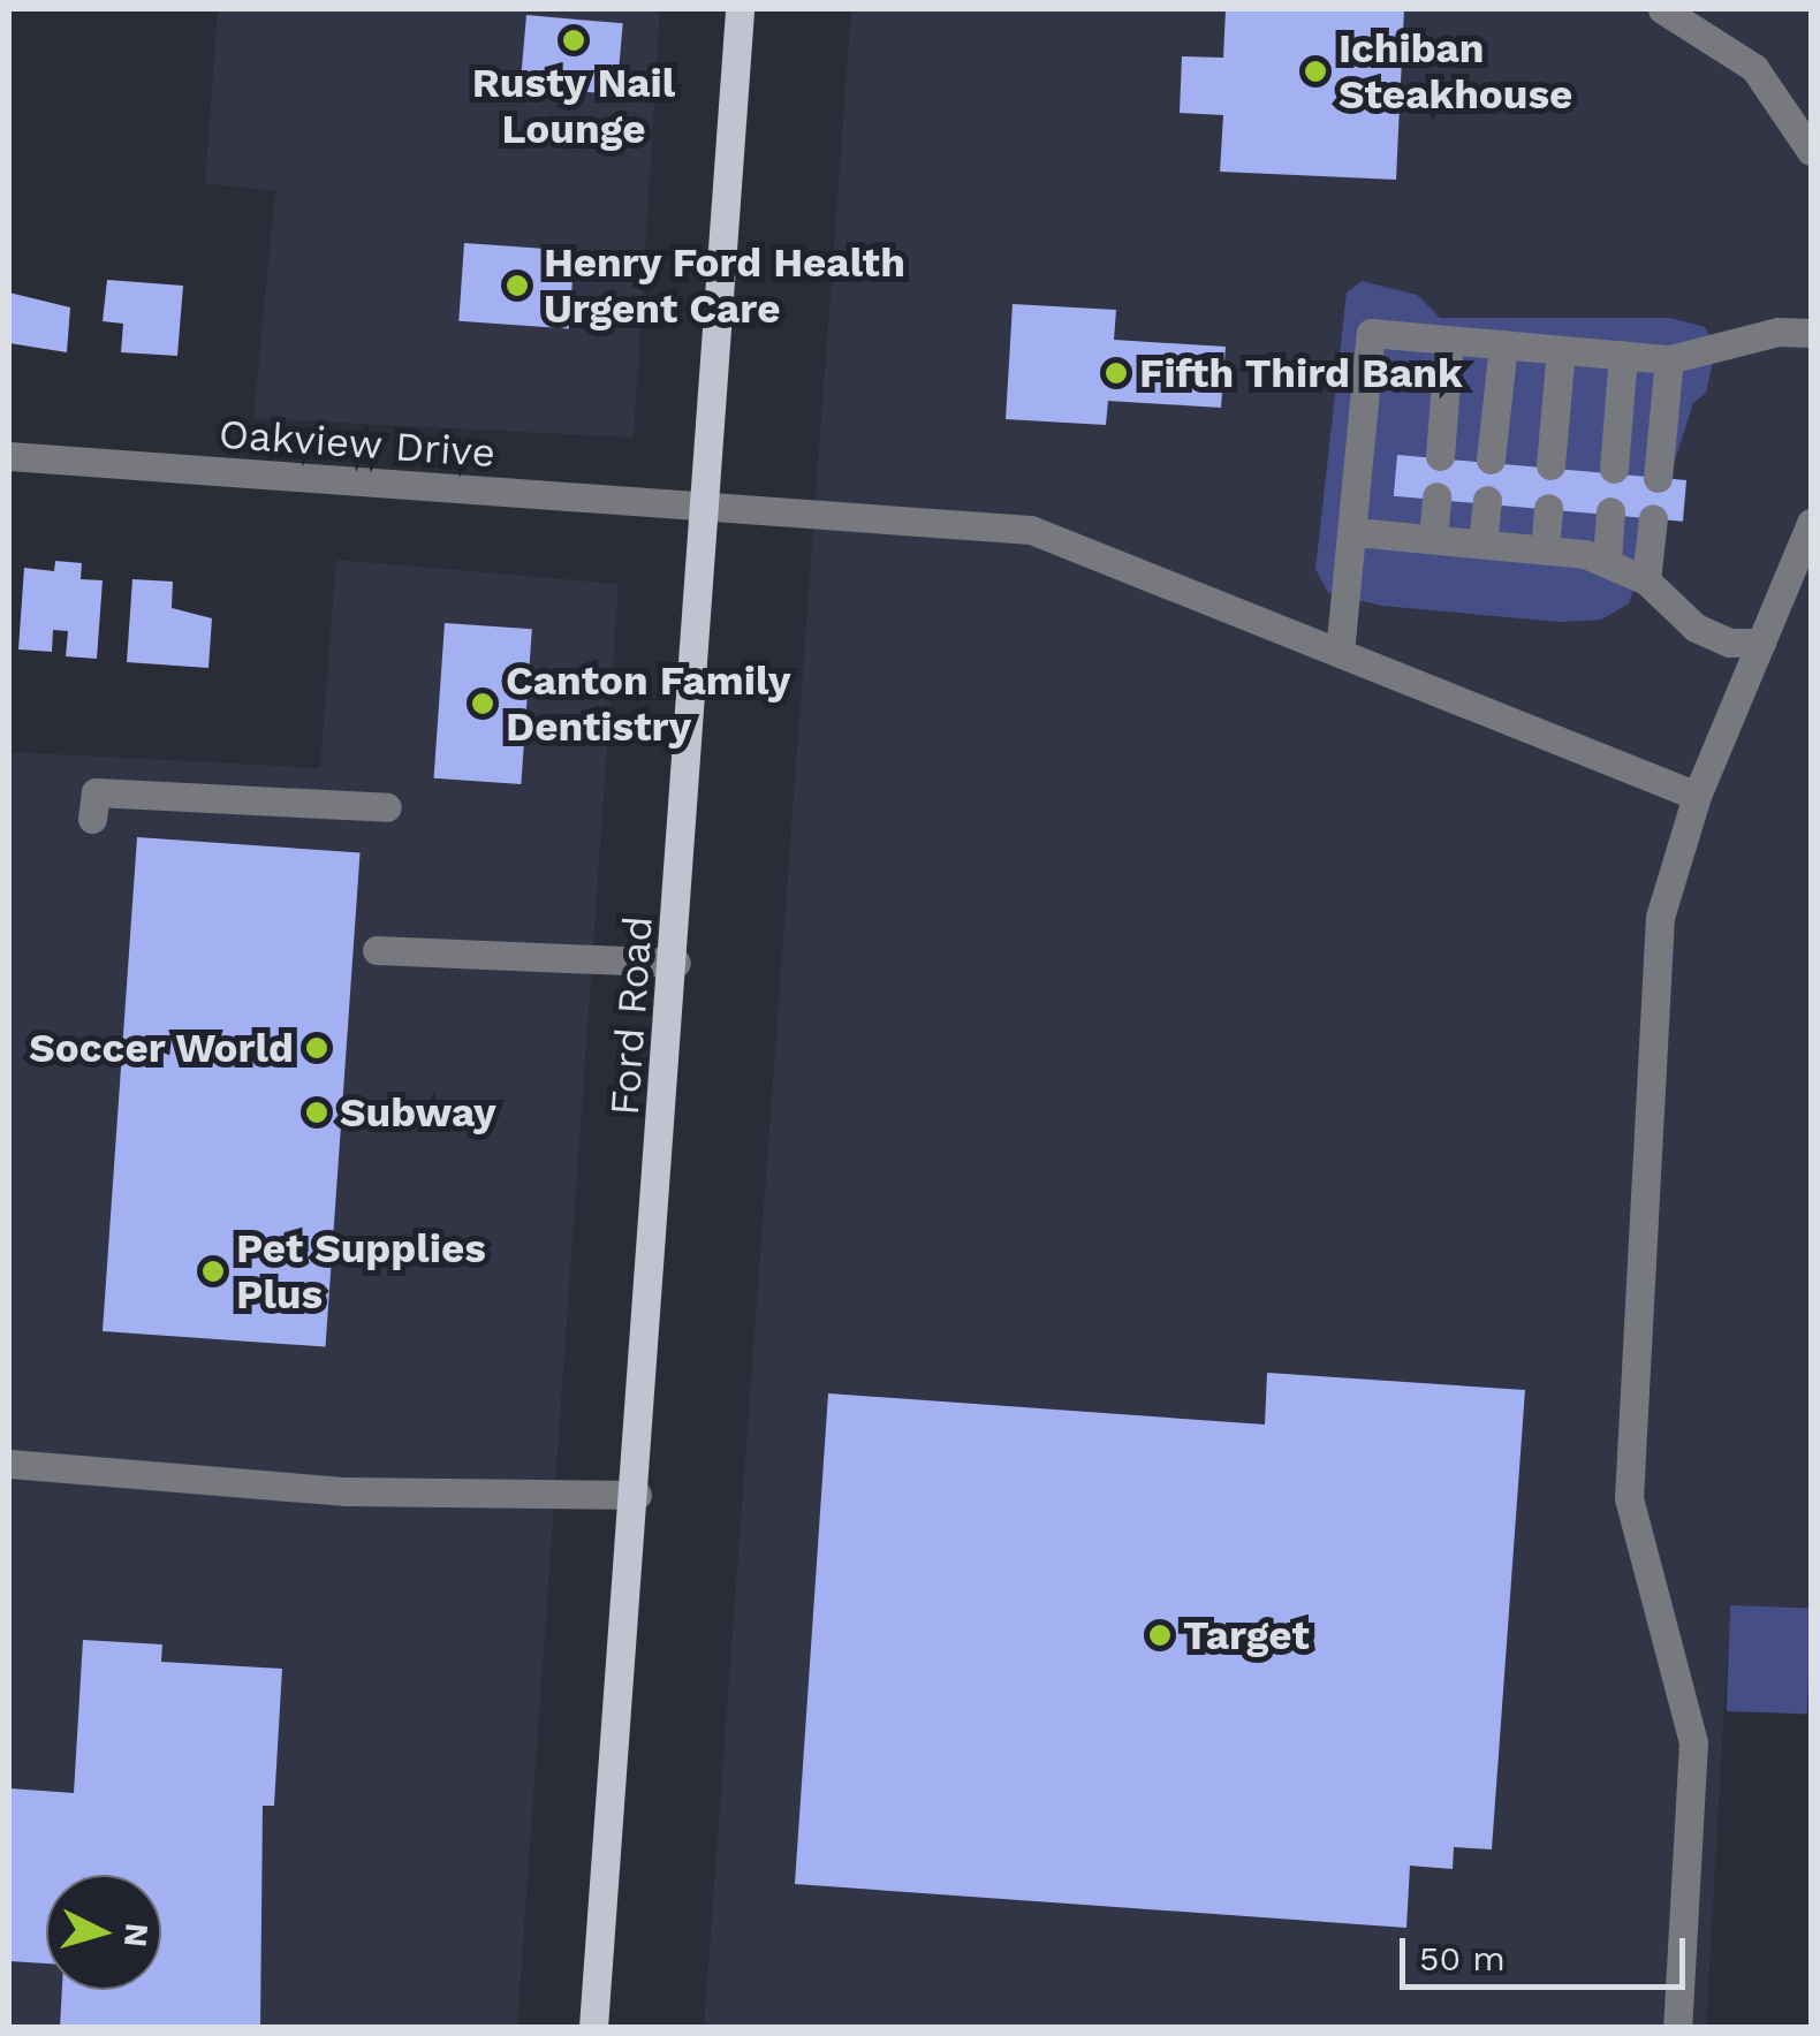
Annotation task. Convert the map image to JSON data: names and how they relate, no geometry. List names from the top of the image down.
{
  "streets": {
    "main road": ["Ford Road"],
    "street": ["Oakview Drive"]
  },
  "crossings": [
    ["Oakview Drive", "Ford Road"]
  ],
  "places": [
    "Rusty Nail Lounge",
    "Ichiban Steakhouse",
    "Henry Ford Health Urgent Care",
    "Fifth Third Bank",
    "Canton Family Dentistry",
    "Soccer World",
    "Subway",
    "Pet Supplies Plus",
    "Target"
  ],
  "scale_bar": "50 m",
  "north": "right"
}
